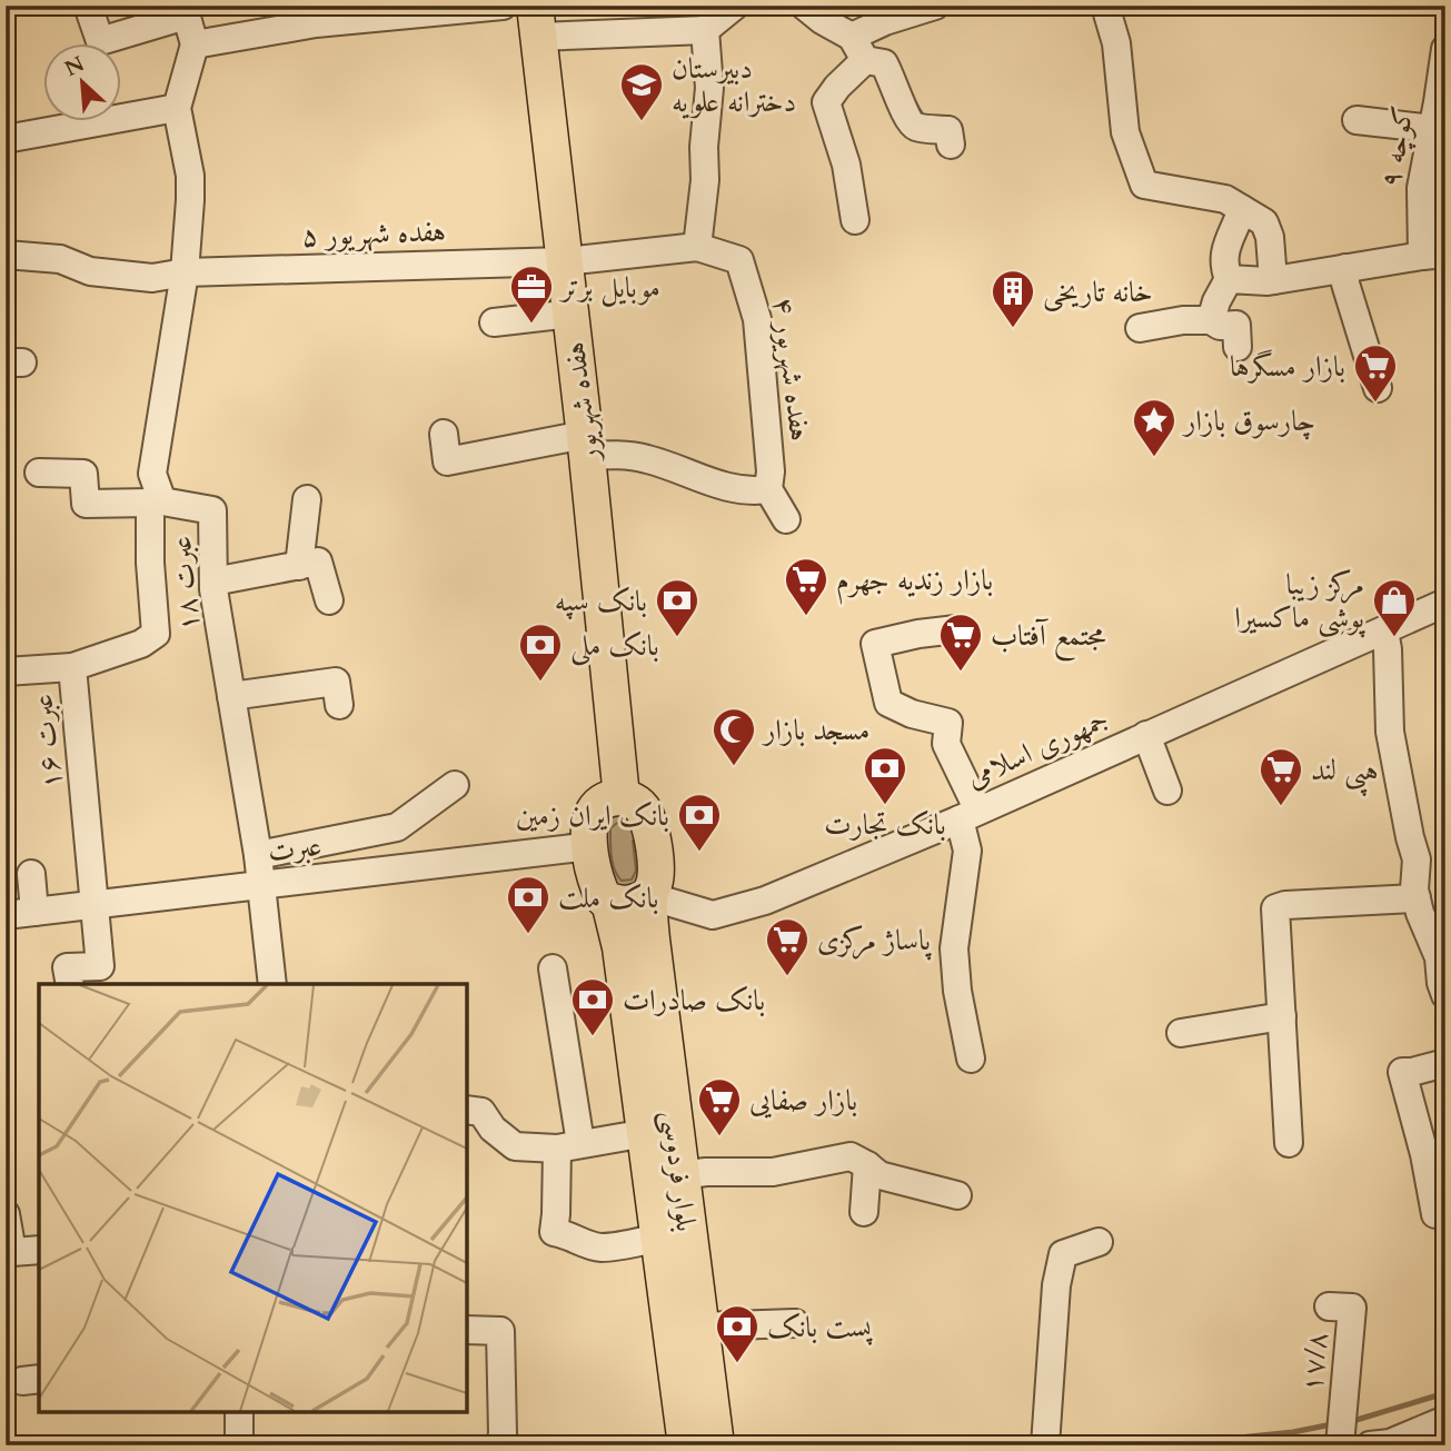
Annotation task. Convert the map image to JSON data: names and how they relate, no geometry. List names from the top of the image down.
{
  "streets": {
    "main road": ["هفده شهریور", "بلوار فردوسی"],
    "street": [
      "کوچه ۹",
      "هفده شهریور ۵",
      "هفده شهریور ۴",
      "عبرت ۱۸",
      "عبرت ۱۶",
      "جمهوری اسلامی",
      "عبرت",
      "۱۷/۸"
    ]
  },
  "crossings": [
    ["هفده شهریور ۵", "هفده شهریور ۴"],
    ["هفده شهریور ۵", "هفده شهریور"],
    ["هفده شهریور ۵", "عبرت ۱۸"],
    ["هفده شهریور ۴", "هفده شهریور"],
    ["هفده شهریور", "جمهوری اسلامی"],
    ["هفده شهریور", "عبرت"],
    ["هفده شهریور", "بلوار فردوسی"],
    ["عبرت ۱۸", "عبرت ۱۶"],
    ["عبرت ۱۸", "عبرت"],
    ["عبرت ۱۶", "عبرت"],
    ["جمهوری اسلامی", "عبرت"],
    ["جمهوری اسلامی", "بلوار فردوسی"],
    ["عبرت", "بلوار فردوسی"]
  ],
  "places": {
    "school or university": ["دبیرستان دخترانه علویه"],
    "office": ["موبایل برتر"],
    "building": ["خانه تاریخی"],
    "supermarket": [
      "بازار مسگرها",
      "بازار زندیه جهرم",
      "مجتمع آفتاب",
      "هپی لند",
      "پاساژ مرکزی",
      "بازار صفایی"
    ],
    "place": ["چارسوق بازار"],
    "bank": [
      "بانک سپه",
      "بانک ملی",
      "بانک تجارت",
      "بانک ایران زمین",
      "بانک ملت",
      "بانک صادرات",
      "پست بانک"
    ],
    "shop": ["مرکز زیبا پوشی ماکسیرا"],
    "mosque": ["مسجد بازار"]
  },
  "north": "top left"
}
